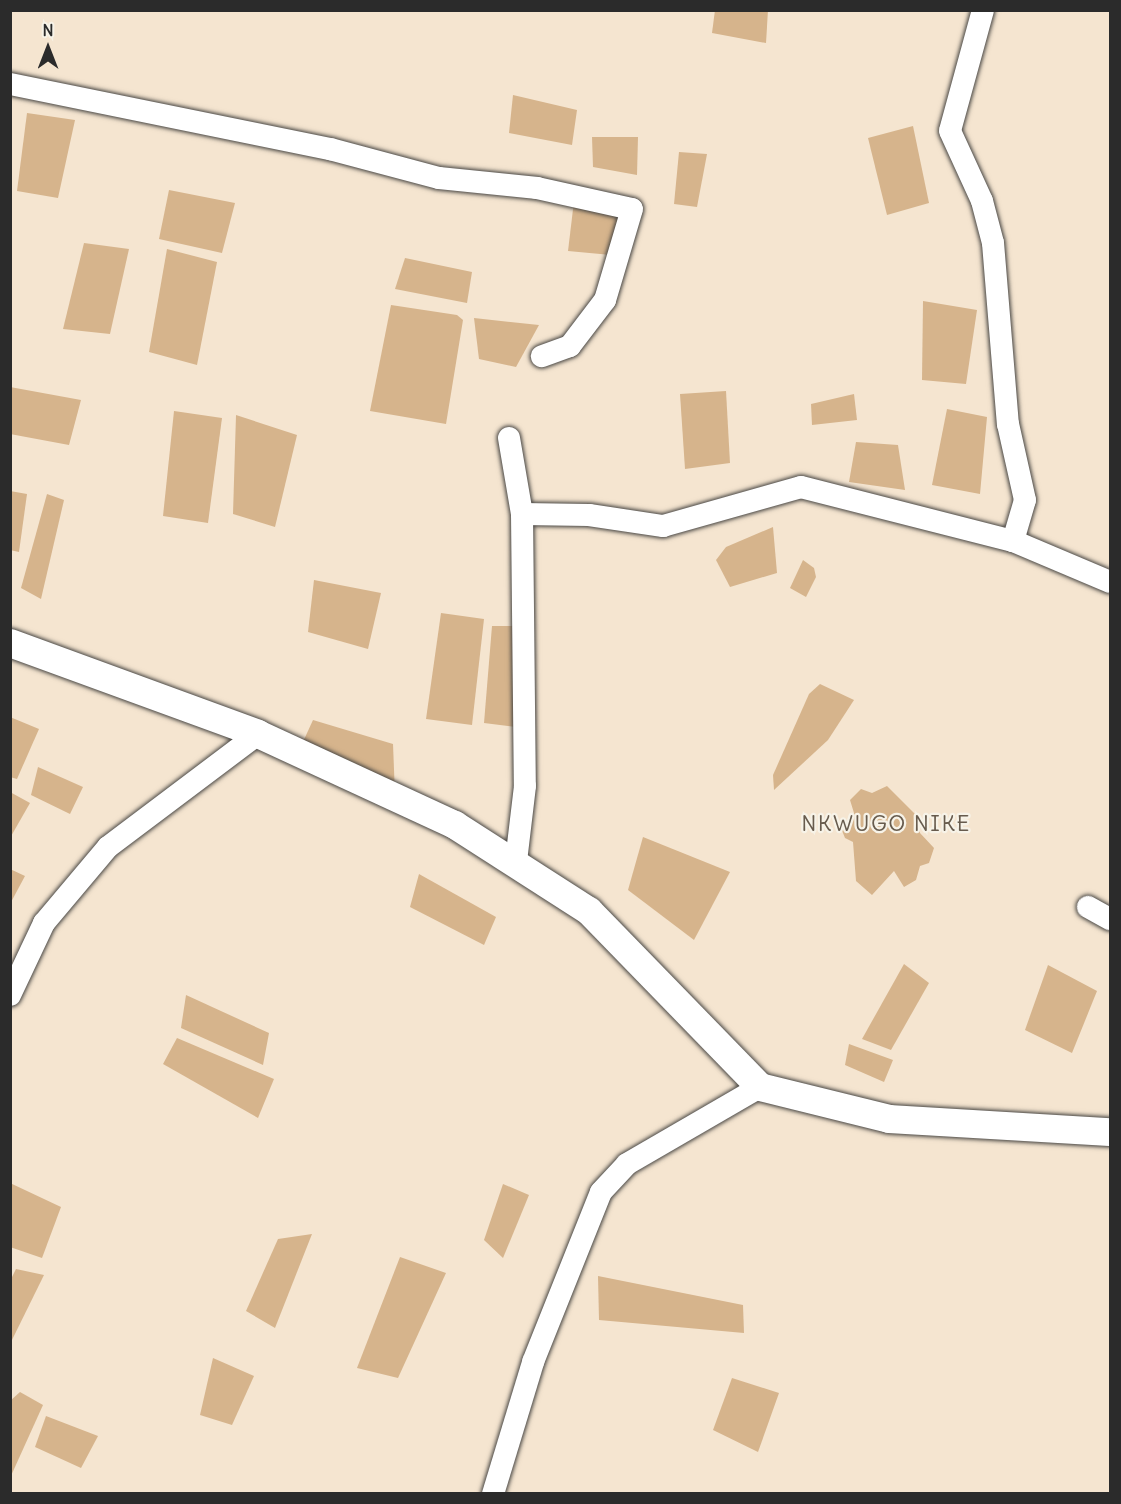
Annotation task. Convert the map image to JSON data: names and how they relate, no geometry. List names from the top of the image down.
{
  "districts": ["NKWUGO NIKE"],
  "north": "top"
}
